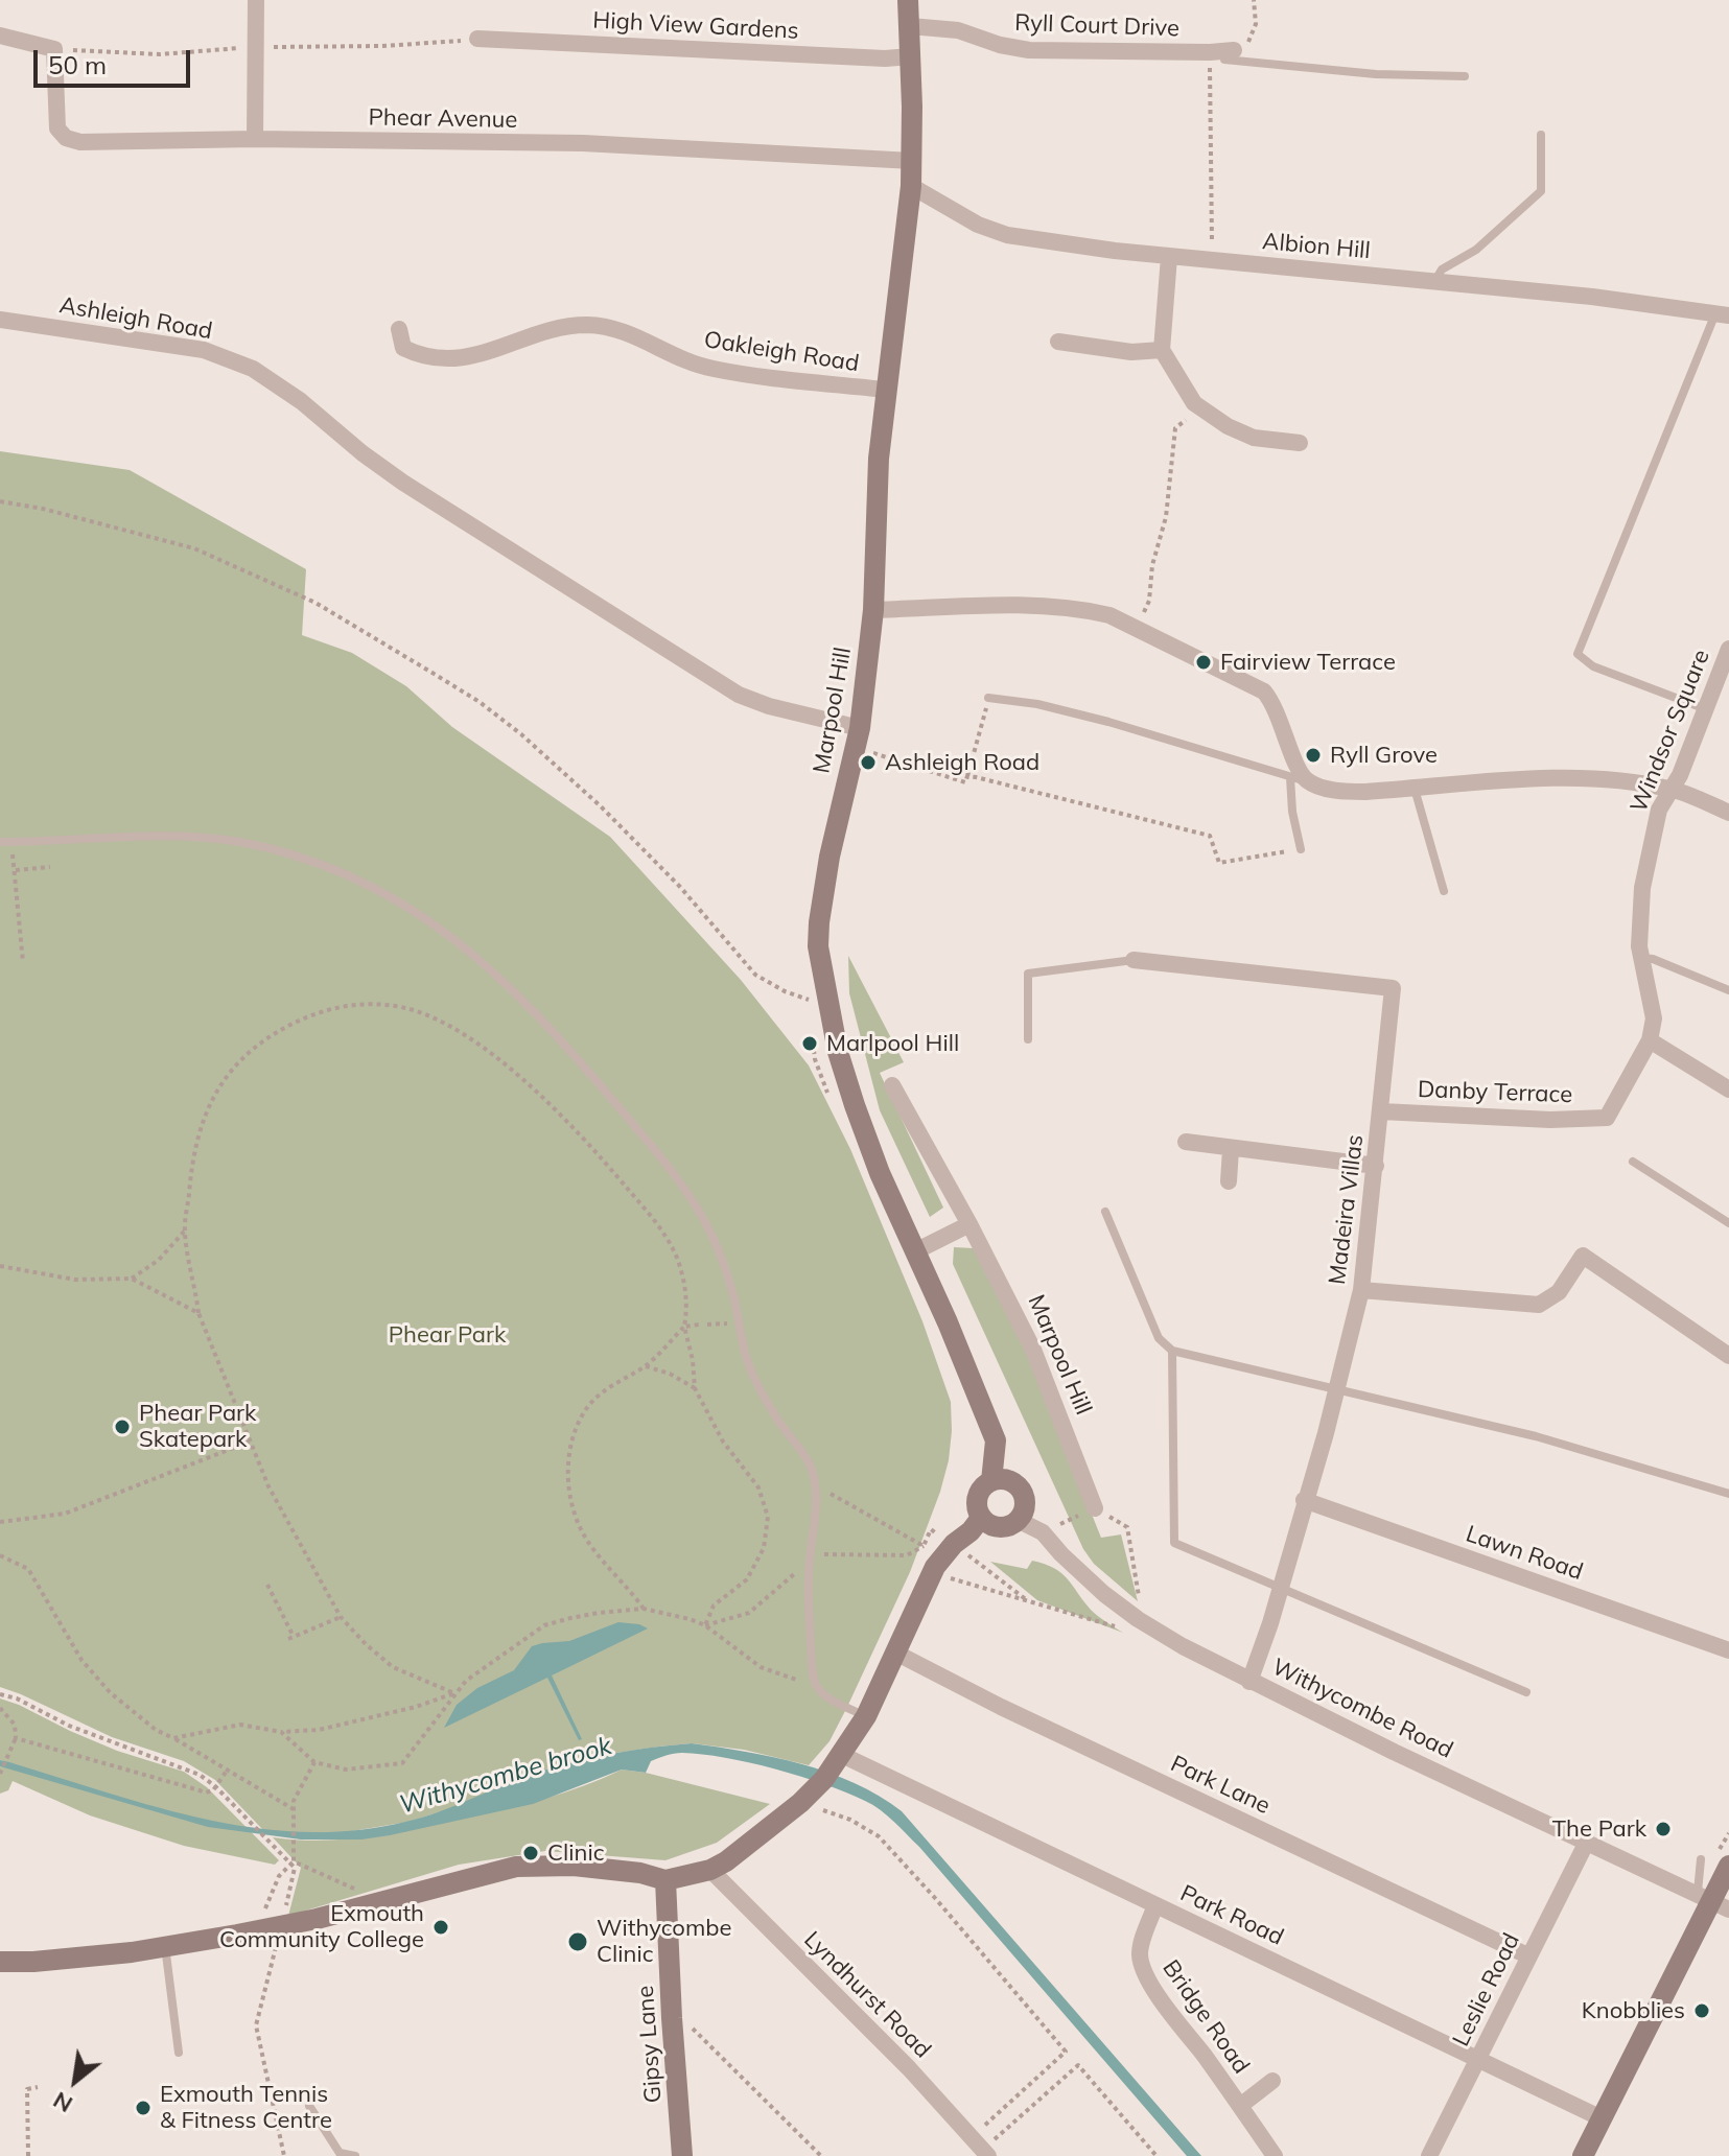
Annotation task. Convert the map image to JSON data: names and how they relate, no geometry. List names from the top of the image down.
{
  "streets": {
    "street": [
      "High View Gardens",
      "Ryll Court Drive",
      "Phear Avenue",
      "Albion Hill",
      "Ashleigh Road",
      "Oakleigh Road",
      "Marpool Hill",
      "Windsor Square",
      "Danby Terrace",
      "Madeira Villas",
      "Lawn Road",
      "Withycombe Road",
      "Park Lane",
      "Park Road",
      "Leslie Road",
      "Lyndhurst Road",
      "Bridge Road",
      "Gipsy Lane"
    ]
  },
  "crossings": [
    ["High View Gardens", "Marpool Hill"],
    ["Ryll Court Drive", "Marpool Hill"],
    ["Phear Avenue", "Marpool Hill"],
    ["Albion Hill", "Marpool Hill"],
    ["Ashleigh Road", "Marpool Hill"],
    ["Oakleigh Road", "Marpool Hill"],
    ["Marpool Hill", "Withycombe Road"],
    ["Windsor Square", "Danby Terrace"],
    ["Danby Terrace", "Madeira Villas"],
    ["Madeira Villas", "Lawn Road"],
    ["Madeira Villas", "Withycombe Road"],
    ["Withycombe Road", "Leslie Road"],
    ["Park Lane", "Leslie Road"],
    ["Park Road", "Leslie Road"],
    ["Park Road", "Bridge Road"]
  ],
  "water": ["Withycombe brook"],
  "parks": ["Phear Park"],
  "places": [
    "Fairview Terrace",
    "Ryll Grove",
    "Ashleigh Road",
    "Marlpool Hill",
    "Phear Park Skatepark",
    "The Park",
    "Clinic",
    "Exmouth Community College",
    "Withycombe Clinic",
    "Knobblies",
    "Exmouth Tennis & Fitness Centre"
  ],
  "scale_bar": "50 m",
  "north": "bottom left"
}
